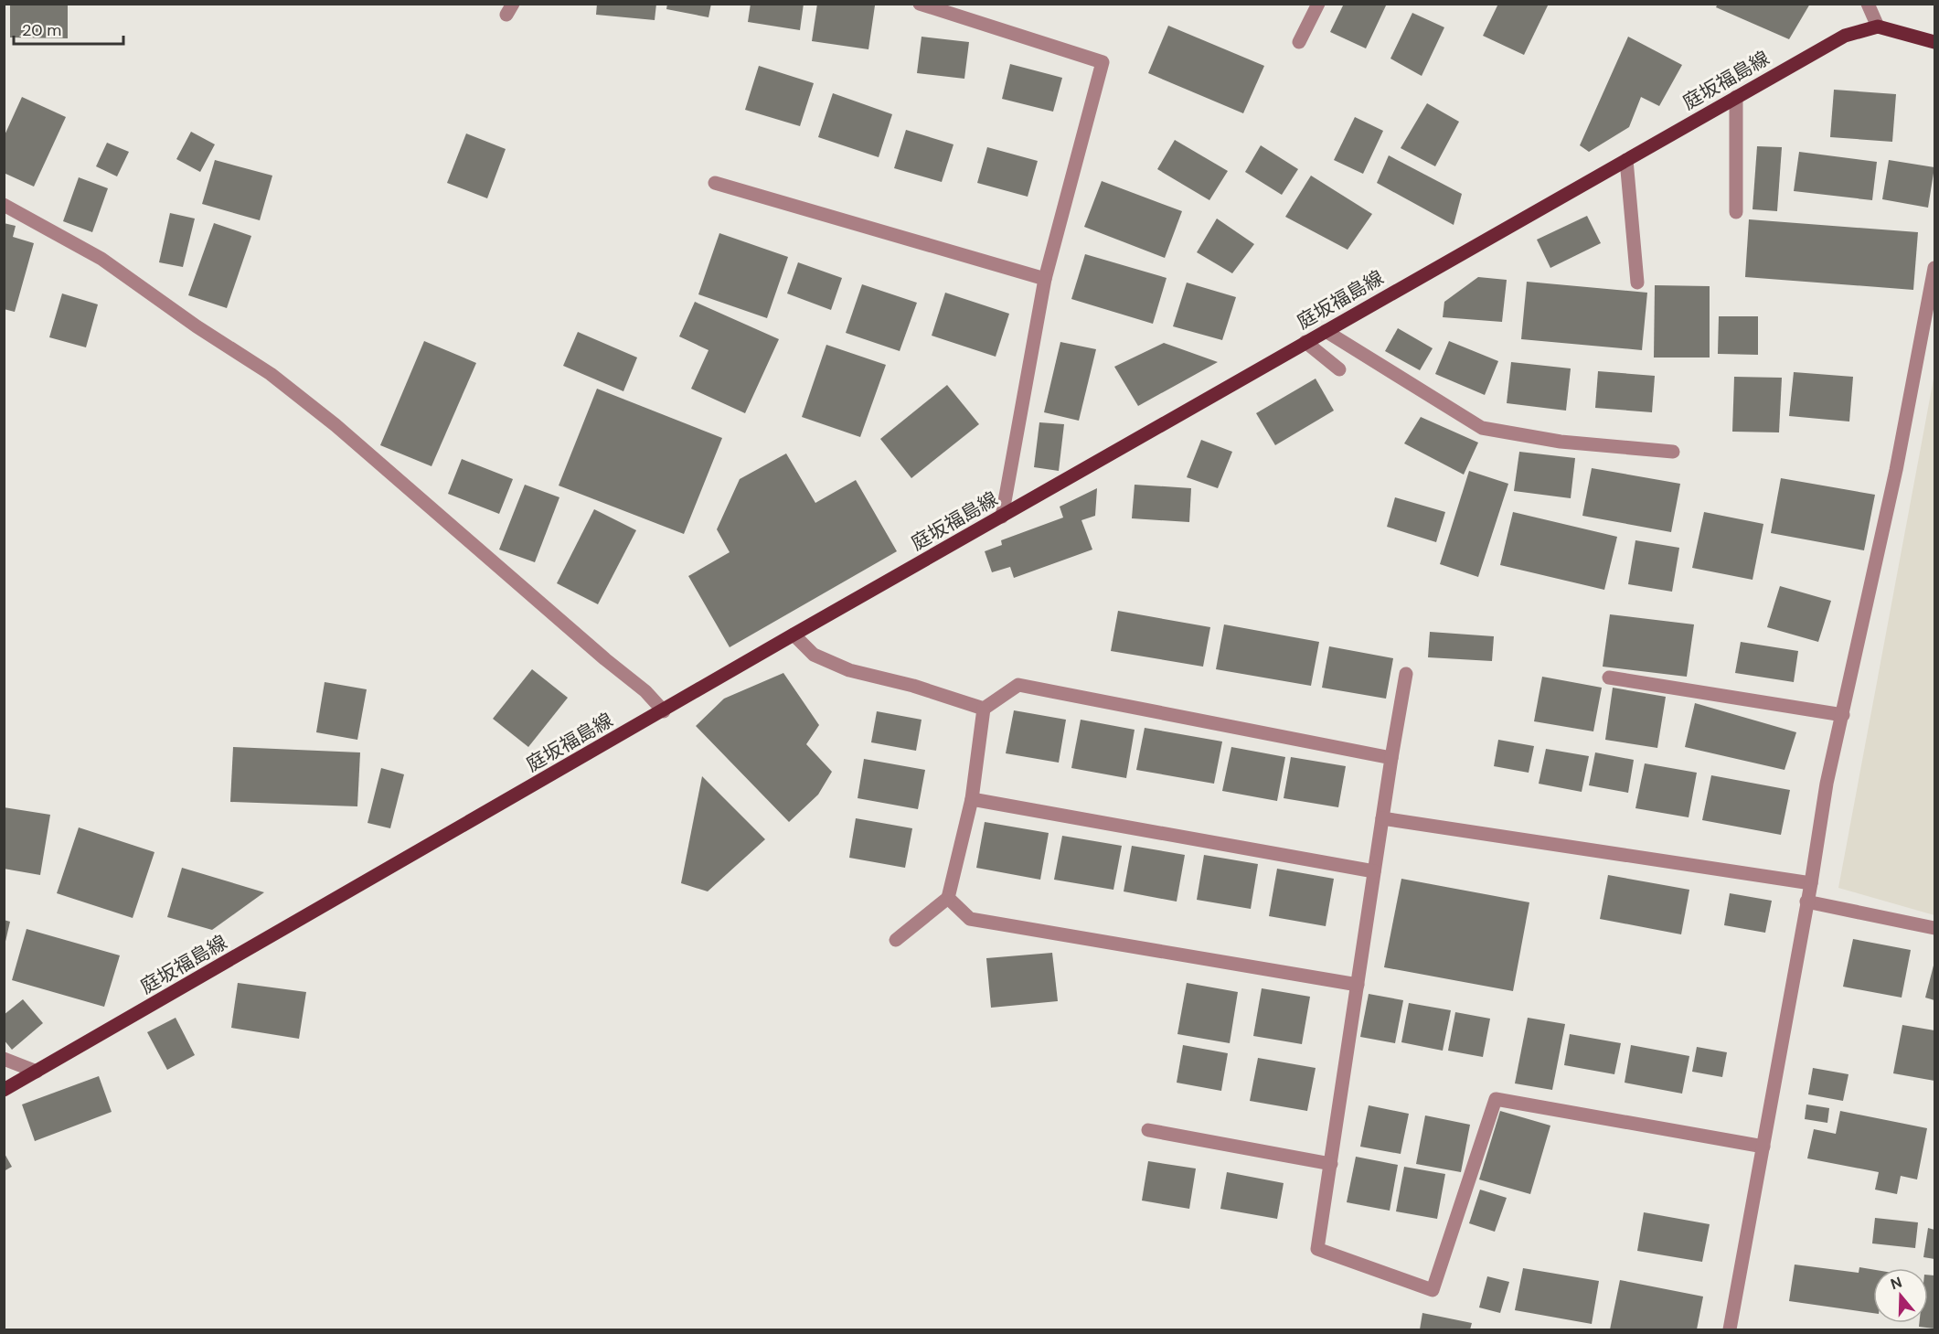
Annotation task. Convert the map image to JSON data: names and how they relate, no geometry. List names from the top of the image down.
{
  "streets": {
    "main road": ["庭坂福島線"]
  },
  "scale_bar": "20 m",
  "north": "top"
}
